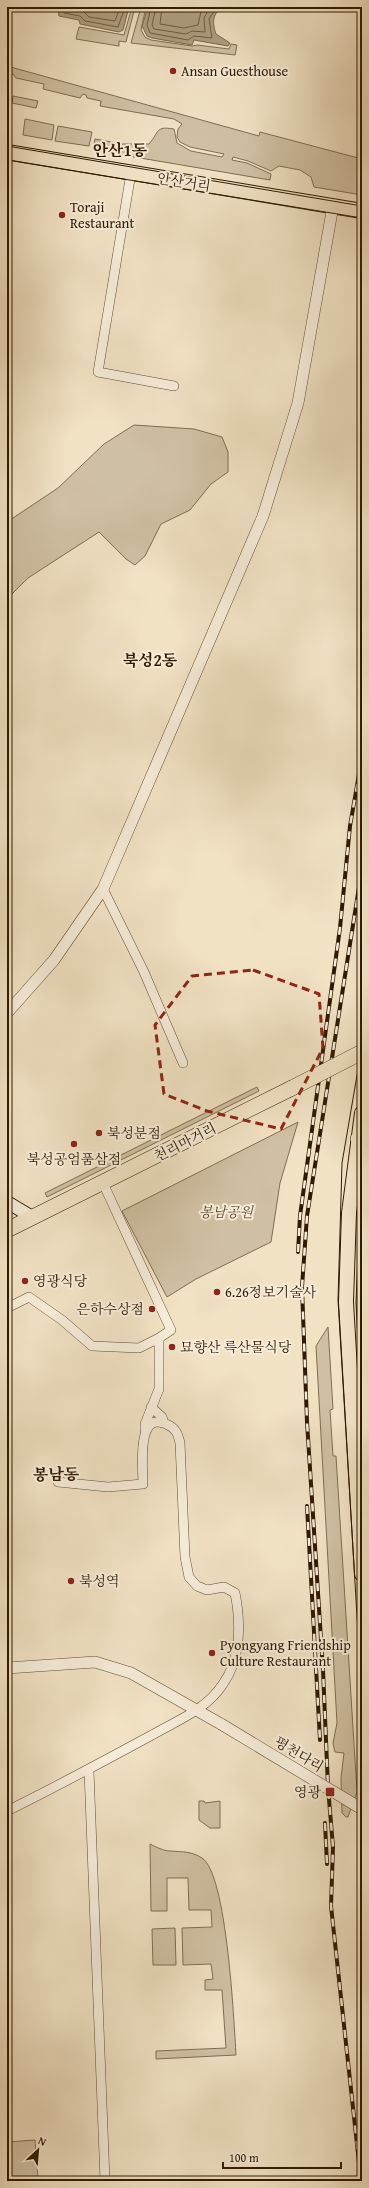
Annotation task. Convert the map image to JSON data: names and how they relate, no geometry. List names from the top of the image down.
{
  "streets": {
    "highway": ["천리마거리"],
    "main road": ["안산거리"],
    "street": ["평천다리"]
  },
  "districts": ["안산1동", "북성2동", "봉남동"],
  "parks": ["봉남공원"],
  "places": {
    "other": [
      "Ansan Guesthouse",
      "Toraji Restaurant",
      "북성분점",
      "북성공엄품삼점",
      "영광식당",
      "6.26정보기술사",
      "은하수상점",
      "묘향산 륵산물식당",
      "북성역",
      "Pyongyang Friendship Culture Restaurant"
    ],
    "transit": ["영광"]
  },
  "scale_bar": "100 m",
  "north": "top right"
}
